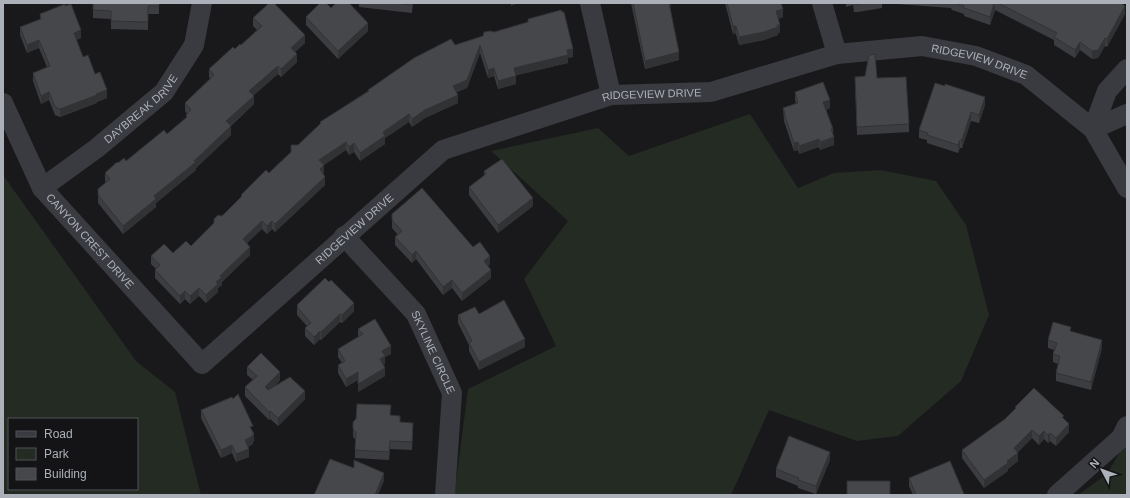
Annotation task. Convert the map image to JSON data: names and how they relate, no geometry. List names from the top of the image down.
{
  "streets": {
    "street": [
      "RIDGEVIEW DRIVE",
      "DAYBREAK DRIVE",
      "CANYON CREST DRIVE",
      "SKYLINE CIRCLE"
    ]
  },
  "crossings": [
    ["RIDGEVIEW DRIVE", "CANYON CREST DRIVE"],
    ["RIDGEVIEW DRIVE", "SKYLINE CIRCLE"],
    ["DAYBREAK DRIVE", "CANYON CREST DRIVE"]
  ],
  "legend": ["Road", "Park", "Building"],
  "north": "top left"
}
